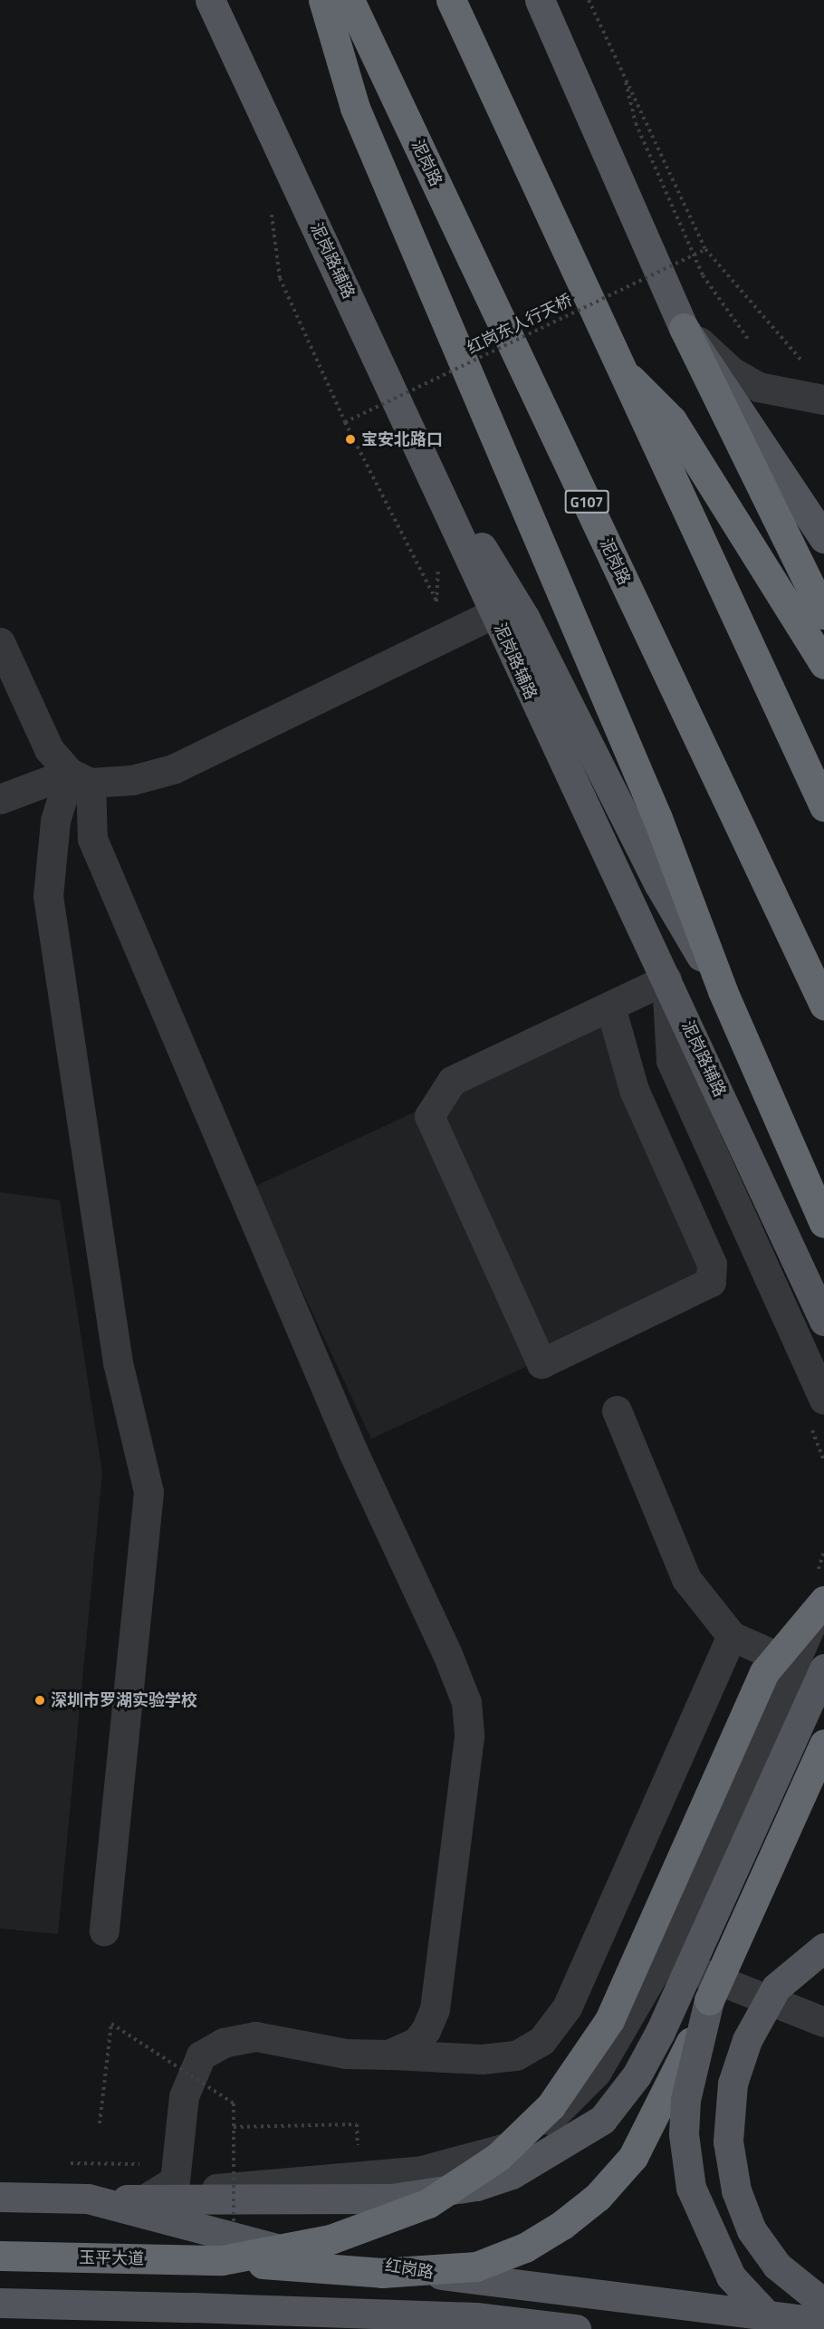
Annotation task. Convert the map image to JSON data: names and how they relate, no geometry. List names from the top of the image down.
{
  "streets": {
    "highway": ["泥岗路", "G107", "玉平大道"],
    "main road": ["泥岗路辅路", "红岗路"],
    "path": ["红岗东人行天桥"]
  },
  "places": ["宝安北路口", "深圳市罗湖实验学校"]
}
